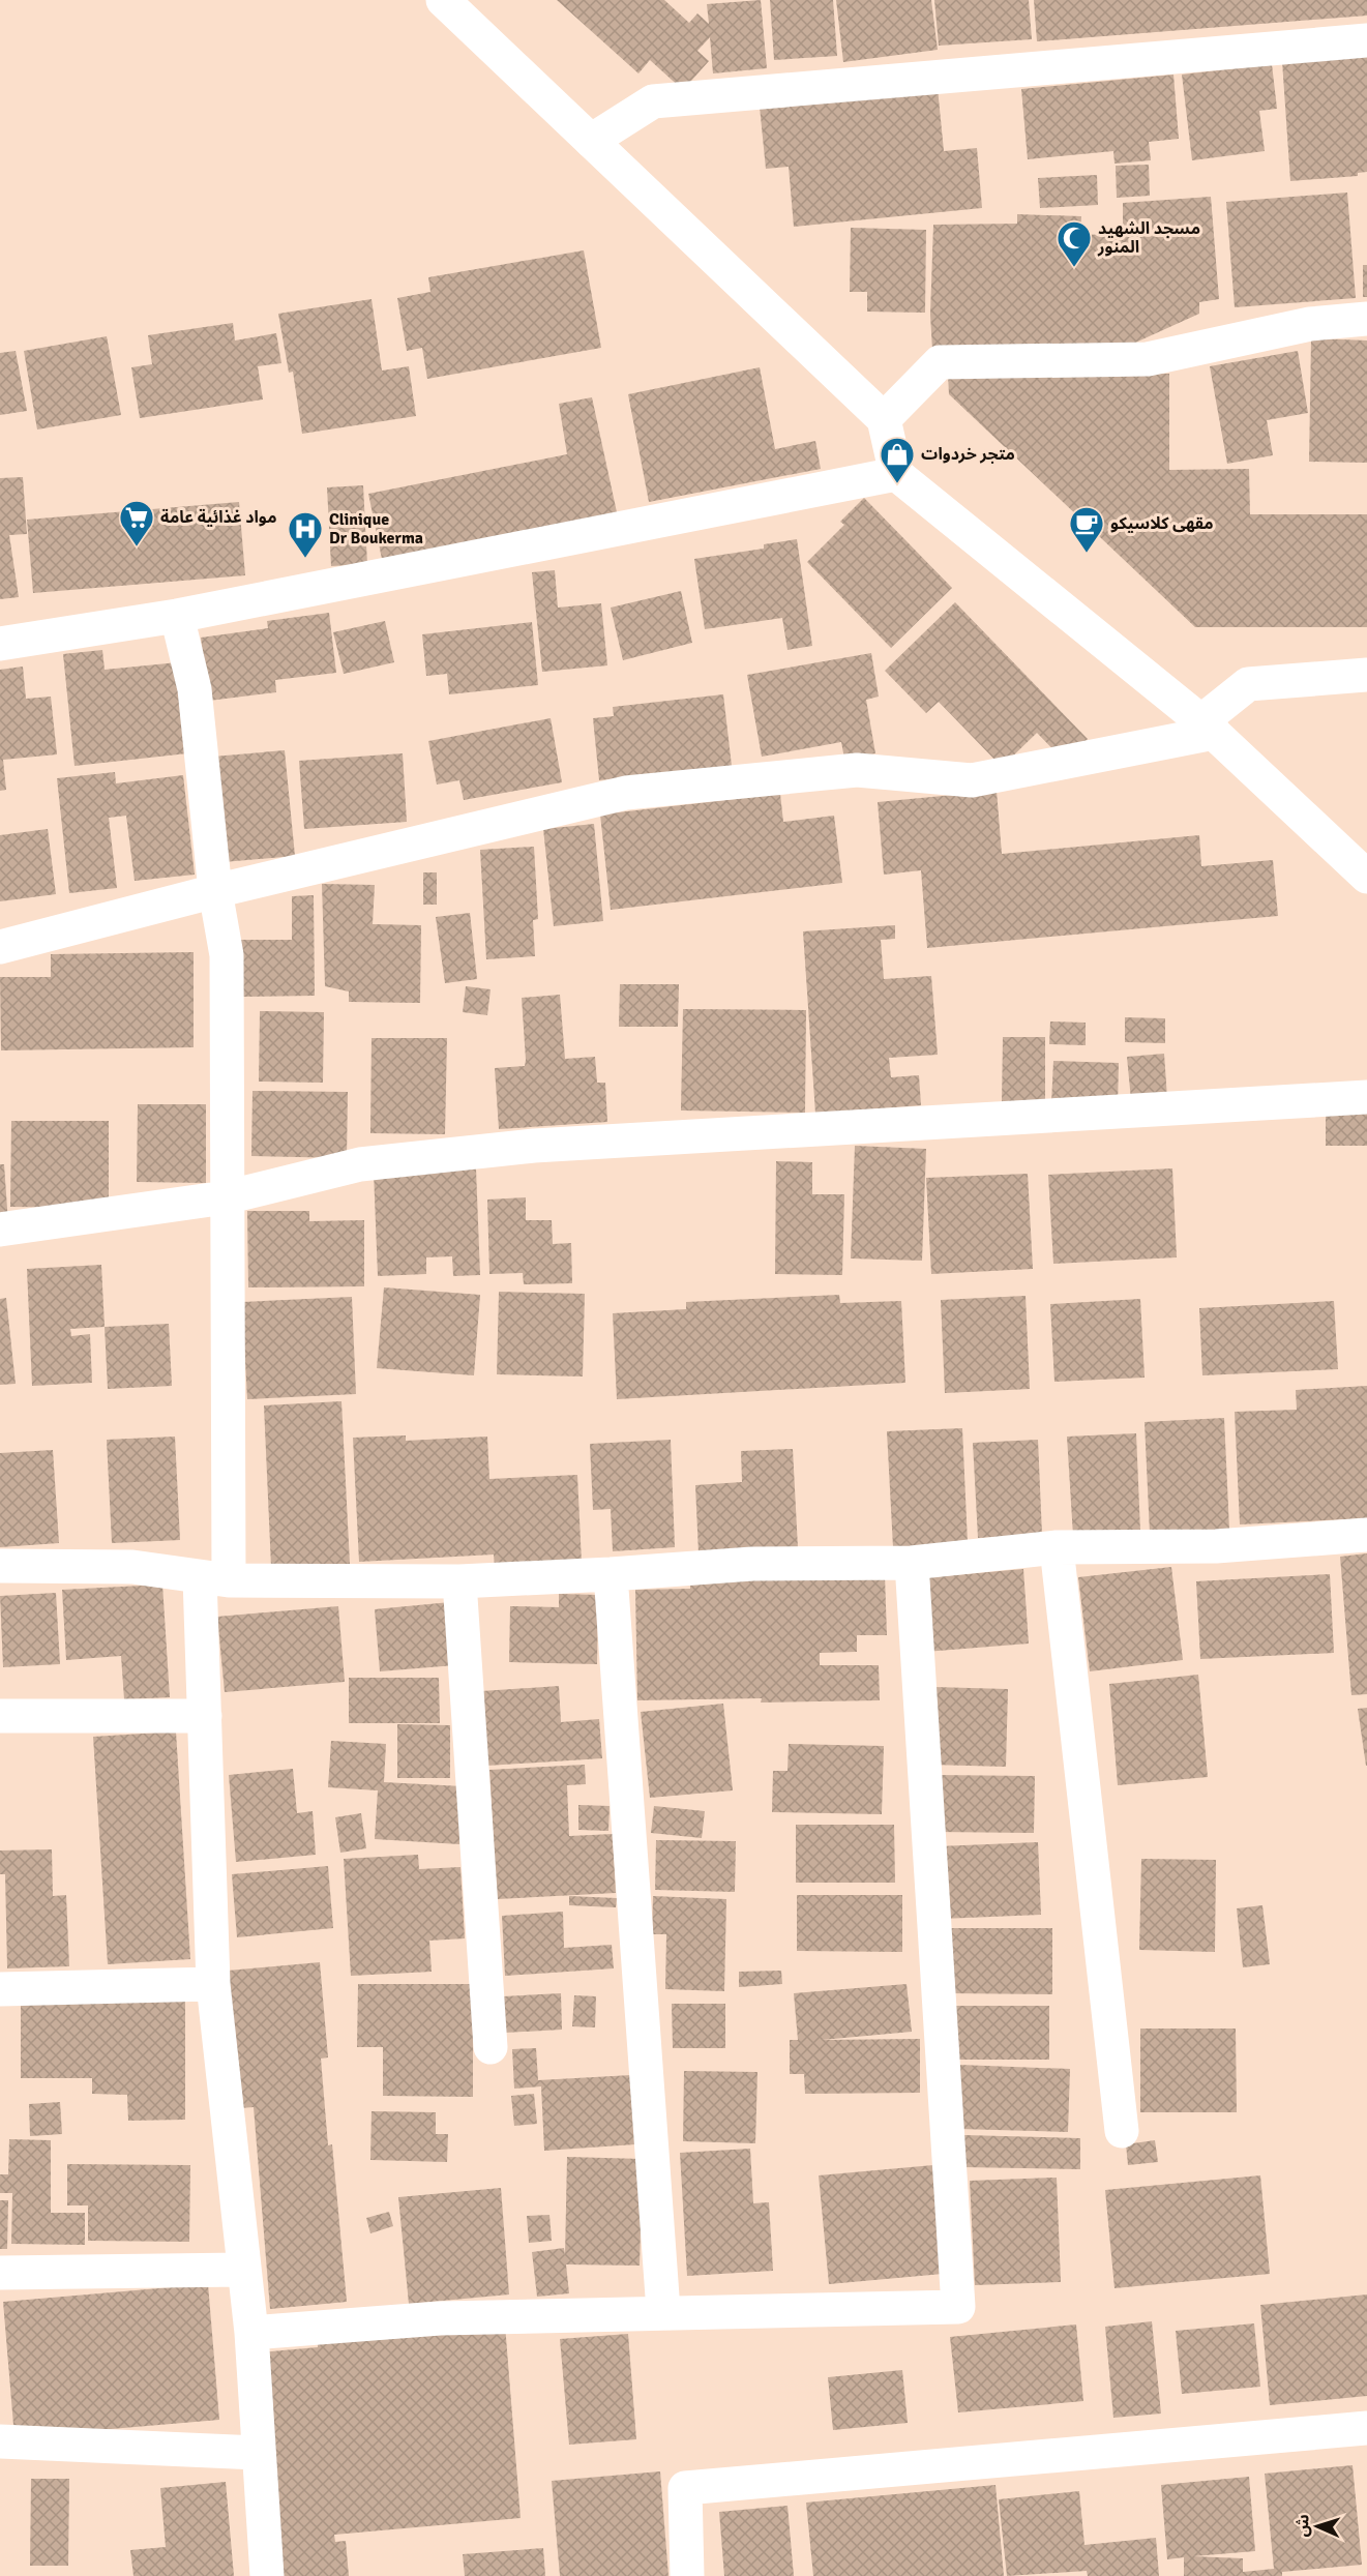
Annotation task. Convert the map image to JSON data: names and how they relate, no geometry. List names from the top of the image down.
{
  "places": {
    "mosque": ["مسجد الشهيد المنور"],
    "shop": ["متجر خردوات"],
    "supermarket": ["مواد غذائية عامة"],
    "cafe": ["مقهى كلاسيكو"],
    "hospital": ["Clinique Dr Boukerma"]
  },
  "north": "left"
}
